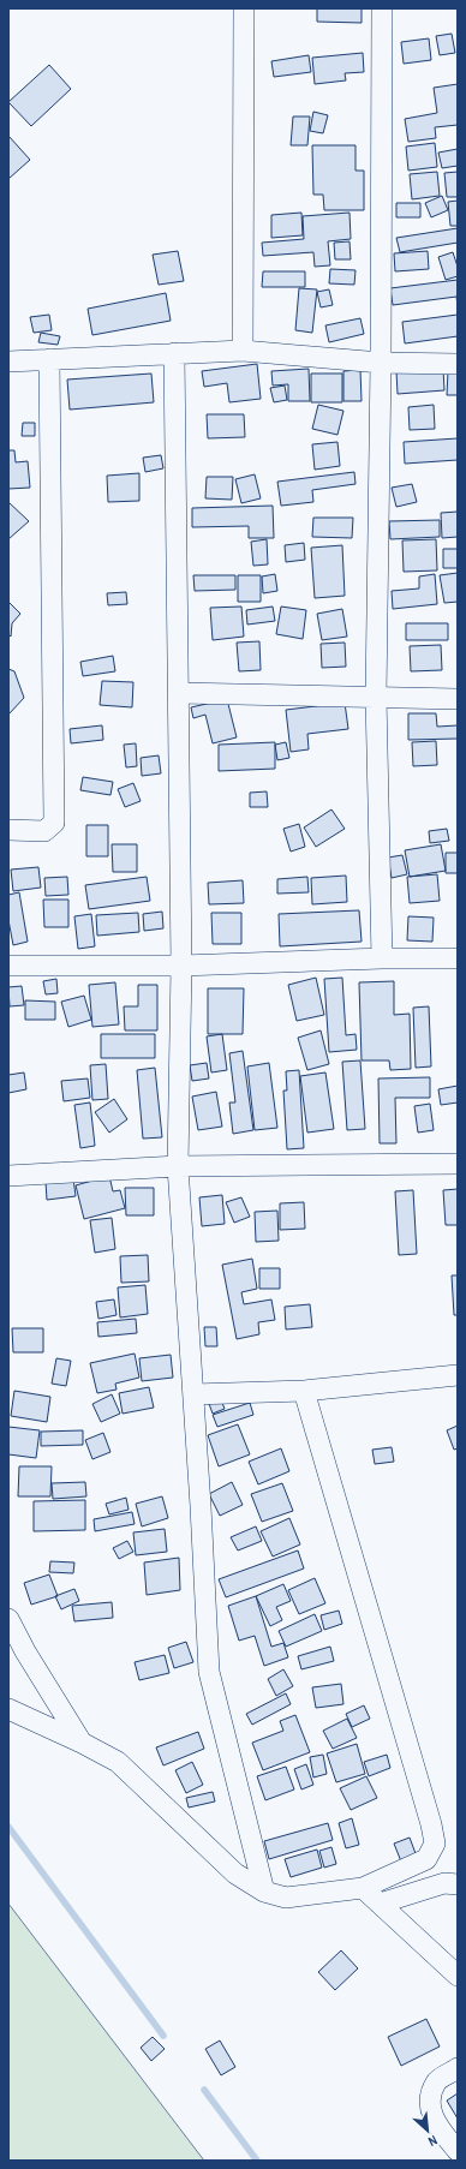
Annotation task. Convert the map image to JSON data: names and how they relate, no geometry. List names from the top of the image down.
{
  "north": "bottom right"
}
